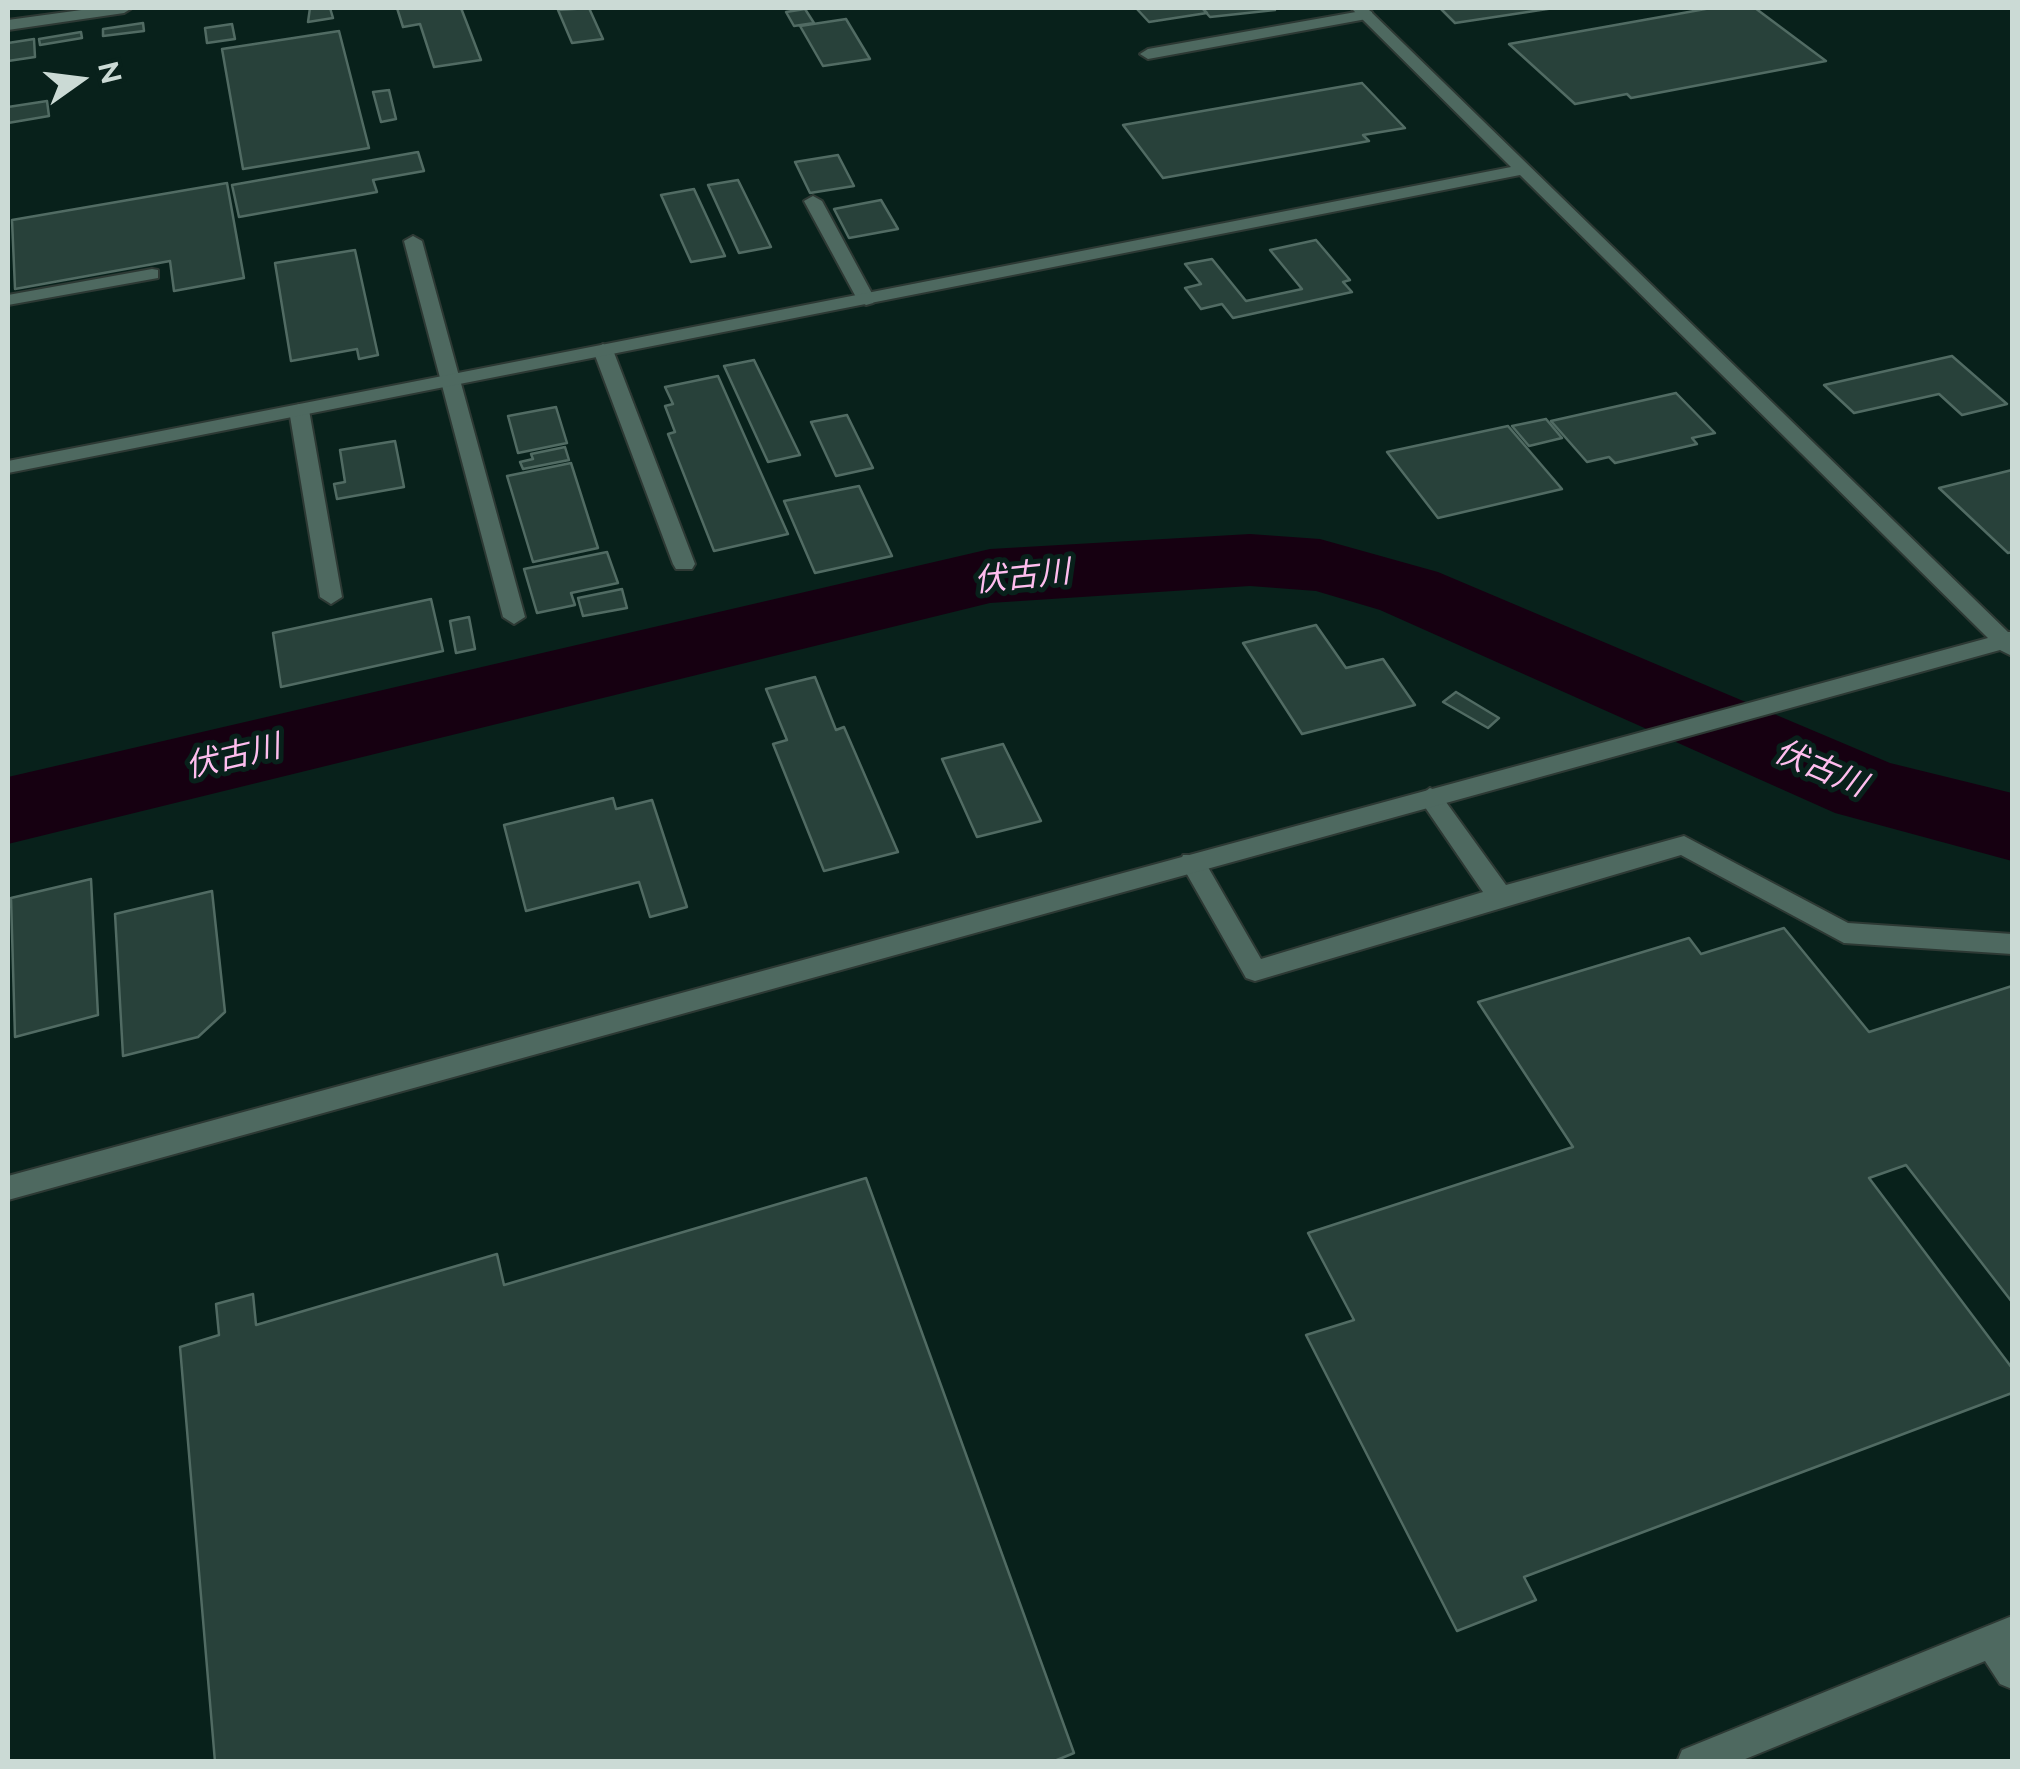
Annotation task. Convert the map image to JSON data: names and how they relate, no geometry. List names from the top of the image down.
{
  "water": ["伏古川"],
  "north": "right"
}
